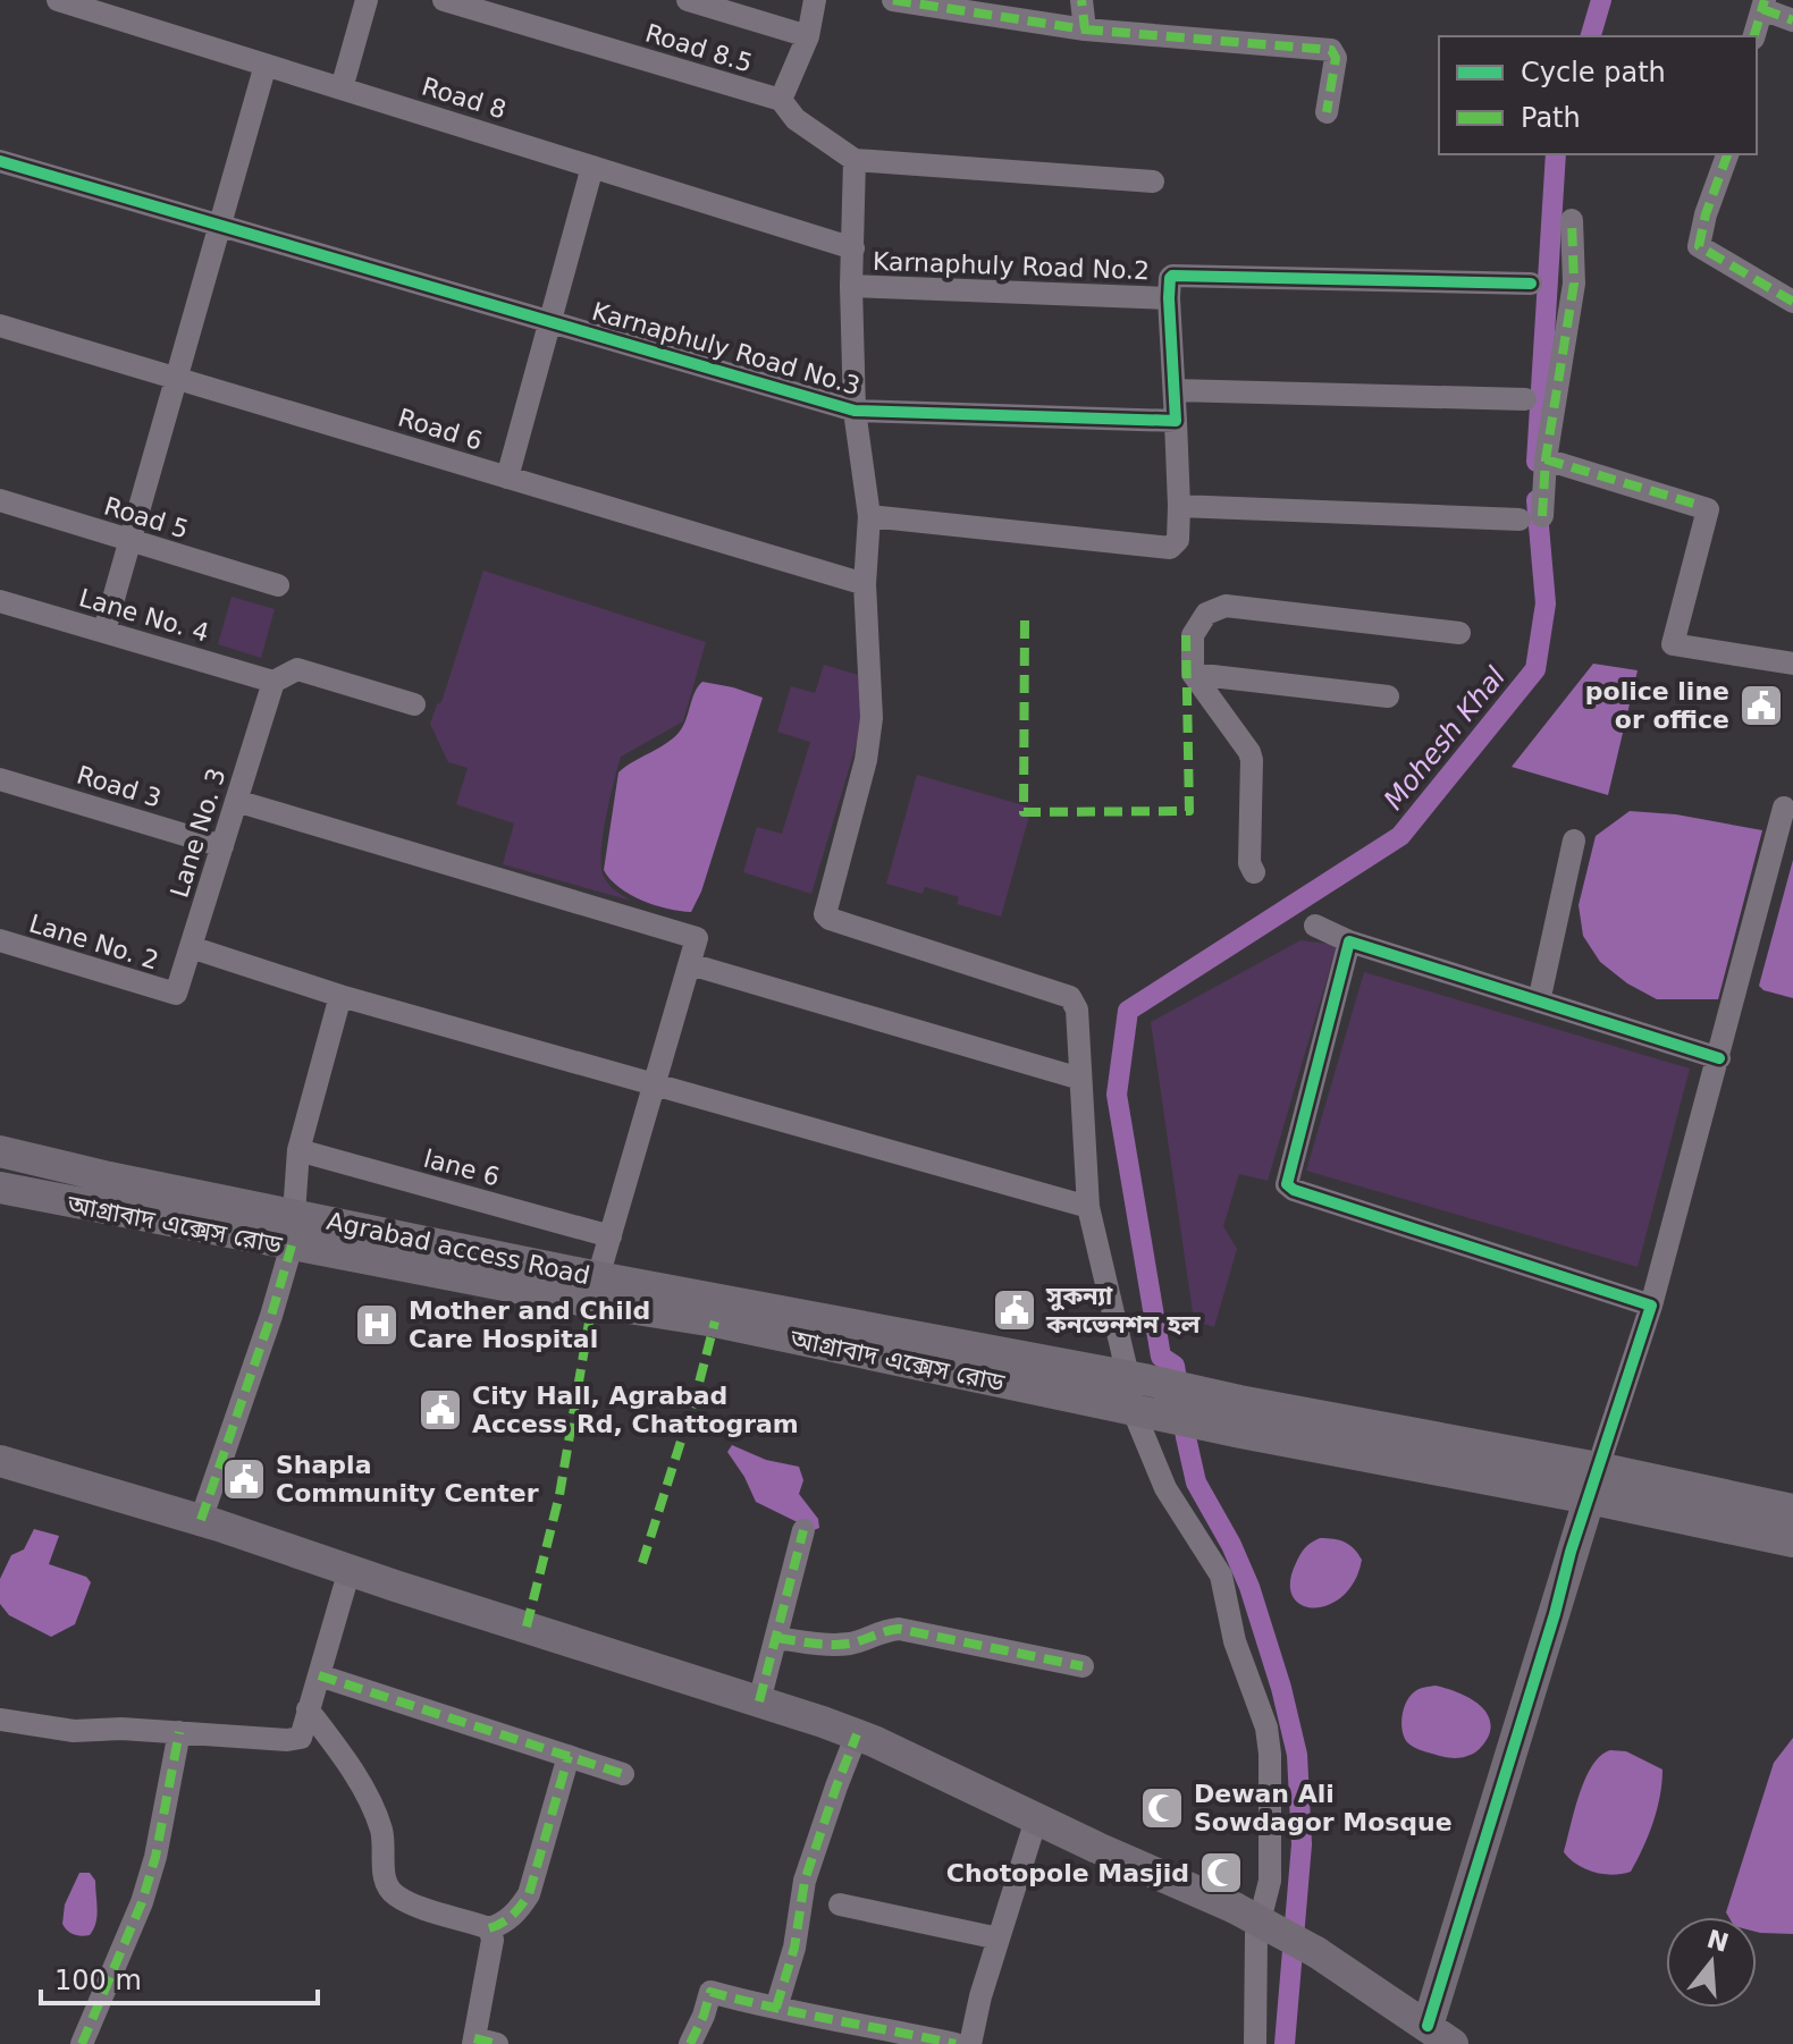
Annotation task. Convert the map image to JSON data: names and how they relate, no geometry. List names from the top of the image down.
{
  "streets": {
    "main road": ["আগ্রাবাদ এক্সেস রোড", "Agrabad access Road"],
    "street": [
      "Road 8.5",
      "Road 8",
      "Karnaphuly Road No.2",
      "Karnaphuly Road No.3",
      "Road 6",
      "Road 5",
      "Lane No. 4",
      "Road 3",
      "Lane No. 3",
      "Lane No. 2",
      "lane 6"
    ]
  },
  "crossings": [
    ["Lane No. 4", "Lane No. 3"],
    ["Road 3", "Lane No. 3"],
    ["Lane No. 3", "Lane No. 2"],
    ["আগ্রাবাদ এক্সেস রোড", "Agrabad access Road"]
  ],
  "water": ["Mohesh Khal"],
  "places": {
    "public building": [
      "police line or office",
      "সুকন্যা কনভেনশন হল",
      "City Hall, Agrabad Access Rd, Chattogram",
      "Shapla Community Center"
    ],
    "hospital": ["Mother and Child Care Hospital"],
    "mosque": ["Dewan Ali Sowdagor Mosque", "Chotopole Masjid"]
  },
  "legend": ["Cycle path", "Path"],
  "scale_bar": "100 m",
  "north": "top"
}
